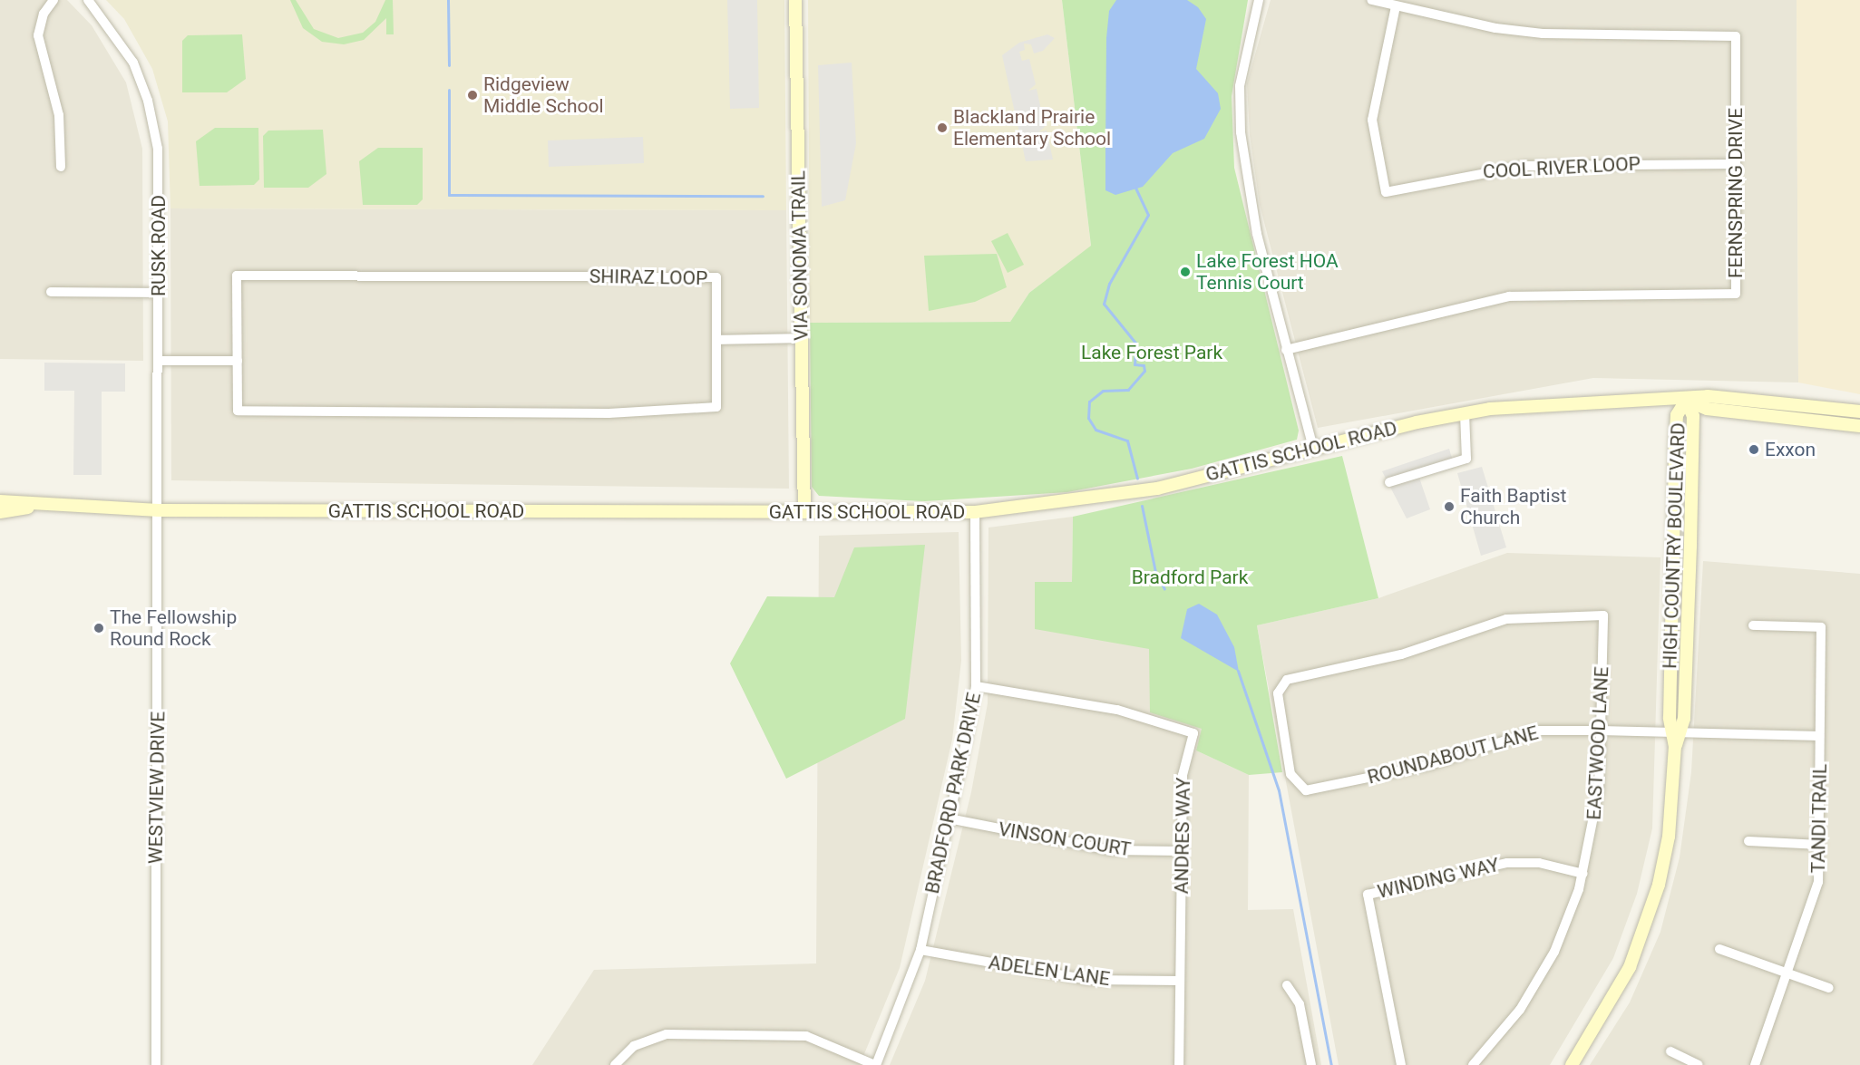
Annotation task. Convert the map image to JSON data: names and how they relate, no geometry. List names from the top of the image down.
{
  "streets": {
    "main road": ["VIA SONOMA TRAIL", "GATTIS SCHOOL ROAD", "HIGH COUNTRY BOULEVARD"],
    "street": [
      "COOL RIVER LOOP",
      "FERNSPRING DRIVE",
      "RUSK ROAD",
      "SHIRAZ LOOP",
      "EASTWOOD LANE",
      "ROUNDABOUT LANE",
      "WESTVIEW DRIVE",
      "BRADFORD PARK DRIVE",
      "TANDI TRAIL",
      "ANDRES WAY",
      "VINSON COURT",
      "WINDING WAY",
      "ADELEN LANE"
    ]
  },
  "crossings": [
    ["COOL RIVER LOOP", "FERNSPRING DRIVE"],
    ["RUSK ROAD", "GATTIS SCHOOL ROAD"],
    ["RUSK ROAD", "WESTVIEW DRIVE"],
    ["VIA SONOMA TRAIL", "GATTIS SCHOOL ROAD"],
    ["GATTIS SCHOOL ROAD", "HIGH COUNTRY BOULEVARD"],
    ["GATTIS SCHOOL ROAD", "WESTVIEW DRIVE"],
    ["GATTIS SCHOOL ROAD", "BRADFORD PARK DRIVE"],
    ["HIGH COUNTRY BOULEVARD", "ROUNDABOUT LANE"],
    ["EASTWOOD LANE", "ROUNDABOUT LANE"],
    ["EASTWOOD LANE", "WINDING WAY"],
    ["ROUNDABOUT LANE", "TANDI TRAIL"],
    ["BRADFORD PARK DRIVE", "ANDRES WAY"],
    ["BRADFORD PARK DRIVE", "VINSON COURT"],
    ["BRADFORD PARK DRIVE", "ADELEN LANE"],
    ["ANDRES WAY", "VINSON COURT"],
    ["ANDRES WAY", "ADELEN LANE"]
  ],
  "parks": ["Lake Forest Park", "Bradford Park"],
  "places": [
    "Ridgeview Middle School",
    "Blackland Prairie Elementary School",
    "Lake Forest HOA Tennis Court",
    "Exxon",
    "Faith Baptist Church",
    "The Fellowship Round Rock"
  ]
}
